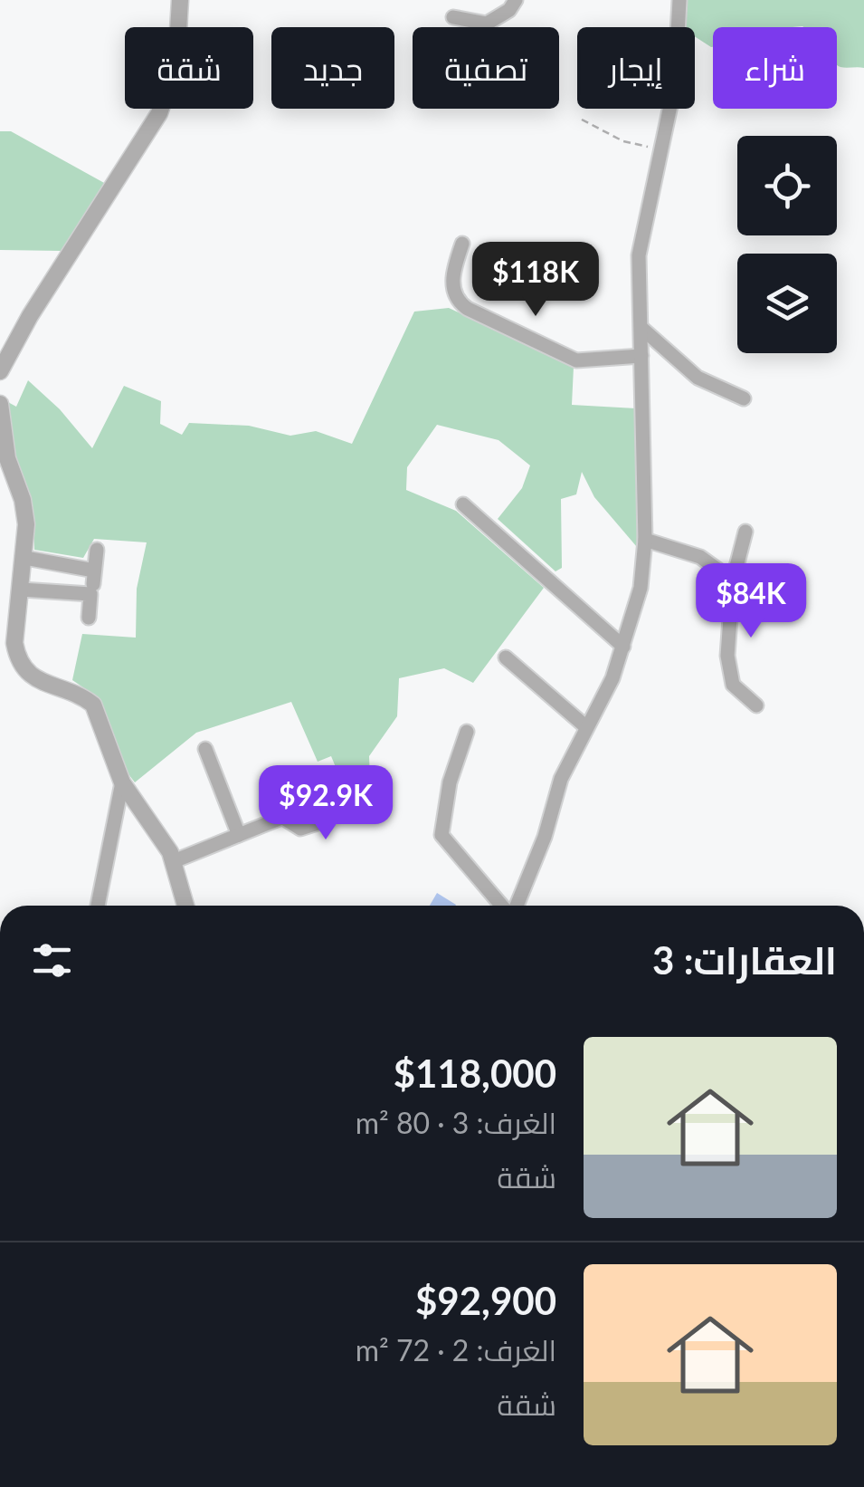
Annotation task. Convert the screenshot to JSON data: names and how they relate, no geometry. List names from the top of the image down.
{
  "page": {
    "chip": [
      "شراء",
      "إيجار",
      "تصفية",
      "جديد",
      "شقة"
    ],
    "price": ["$118K", "$84K", "$92.9K"],
    "heading": "العقارات: 3",
    "list": [
      {
        "name": "$118,000",
        "note": "الغرف: 3 · 80 m² · شقة"
      },
      {
        "name": "$92,900",
        "note": "الغرف: 2 · 72 m² · شقة"
      }
    ]
  }
}
